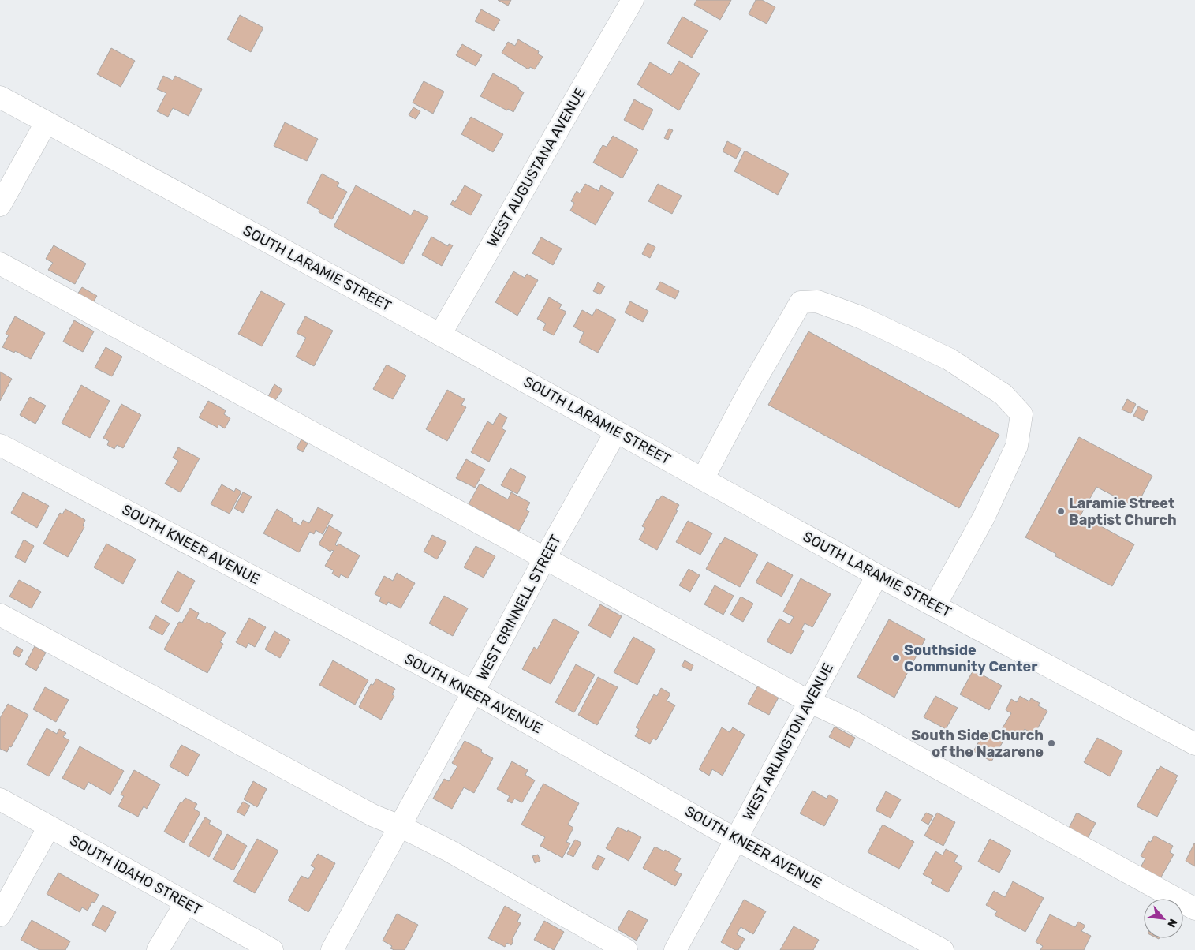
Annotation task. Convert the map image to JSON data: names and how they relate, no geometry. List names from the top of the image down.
{
  "streets": {
    "street": [
      "WEST AUGUSTANA AVENUE",
      "SOUTH LARAMIE STREET",
      "SOUTH KNEER AVENUE",
      "WEST GRINNELL STREET",
      "WEST ARLINGTON AVENUE",
      "SOUTH IDAHO STREET"
    ]
  },
  "crossings": [
    ["WEST AUGUSTANA AVENUE", "SOUTH LARAMIE STREET"],
    ["SOUTH LARAMIE STREET", "WEST GRINNELL STREET"],
    ["SOUTH LARAMIE STREET", "WEST ARLINGTON AVENUE"],
    ["SOUTH KNEER AVENUE", "WEST GRINNELL STREET"],
    ["SOUTH KNEER AVENUE", "WEST ARLINGTON AVENUE"]
  ],
  "places": ["Laramie Street Baptist Church", "Southside Community Center", "South Side Church of the Nazarene"],
  "north": "bottom right"
}
